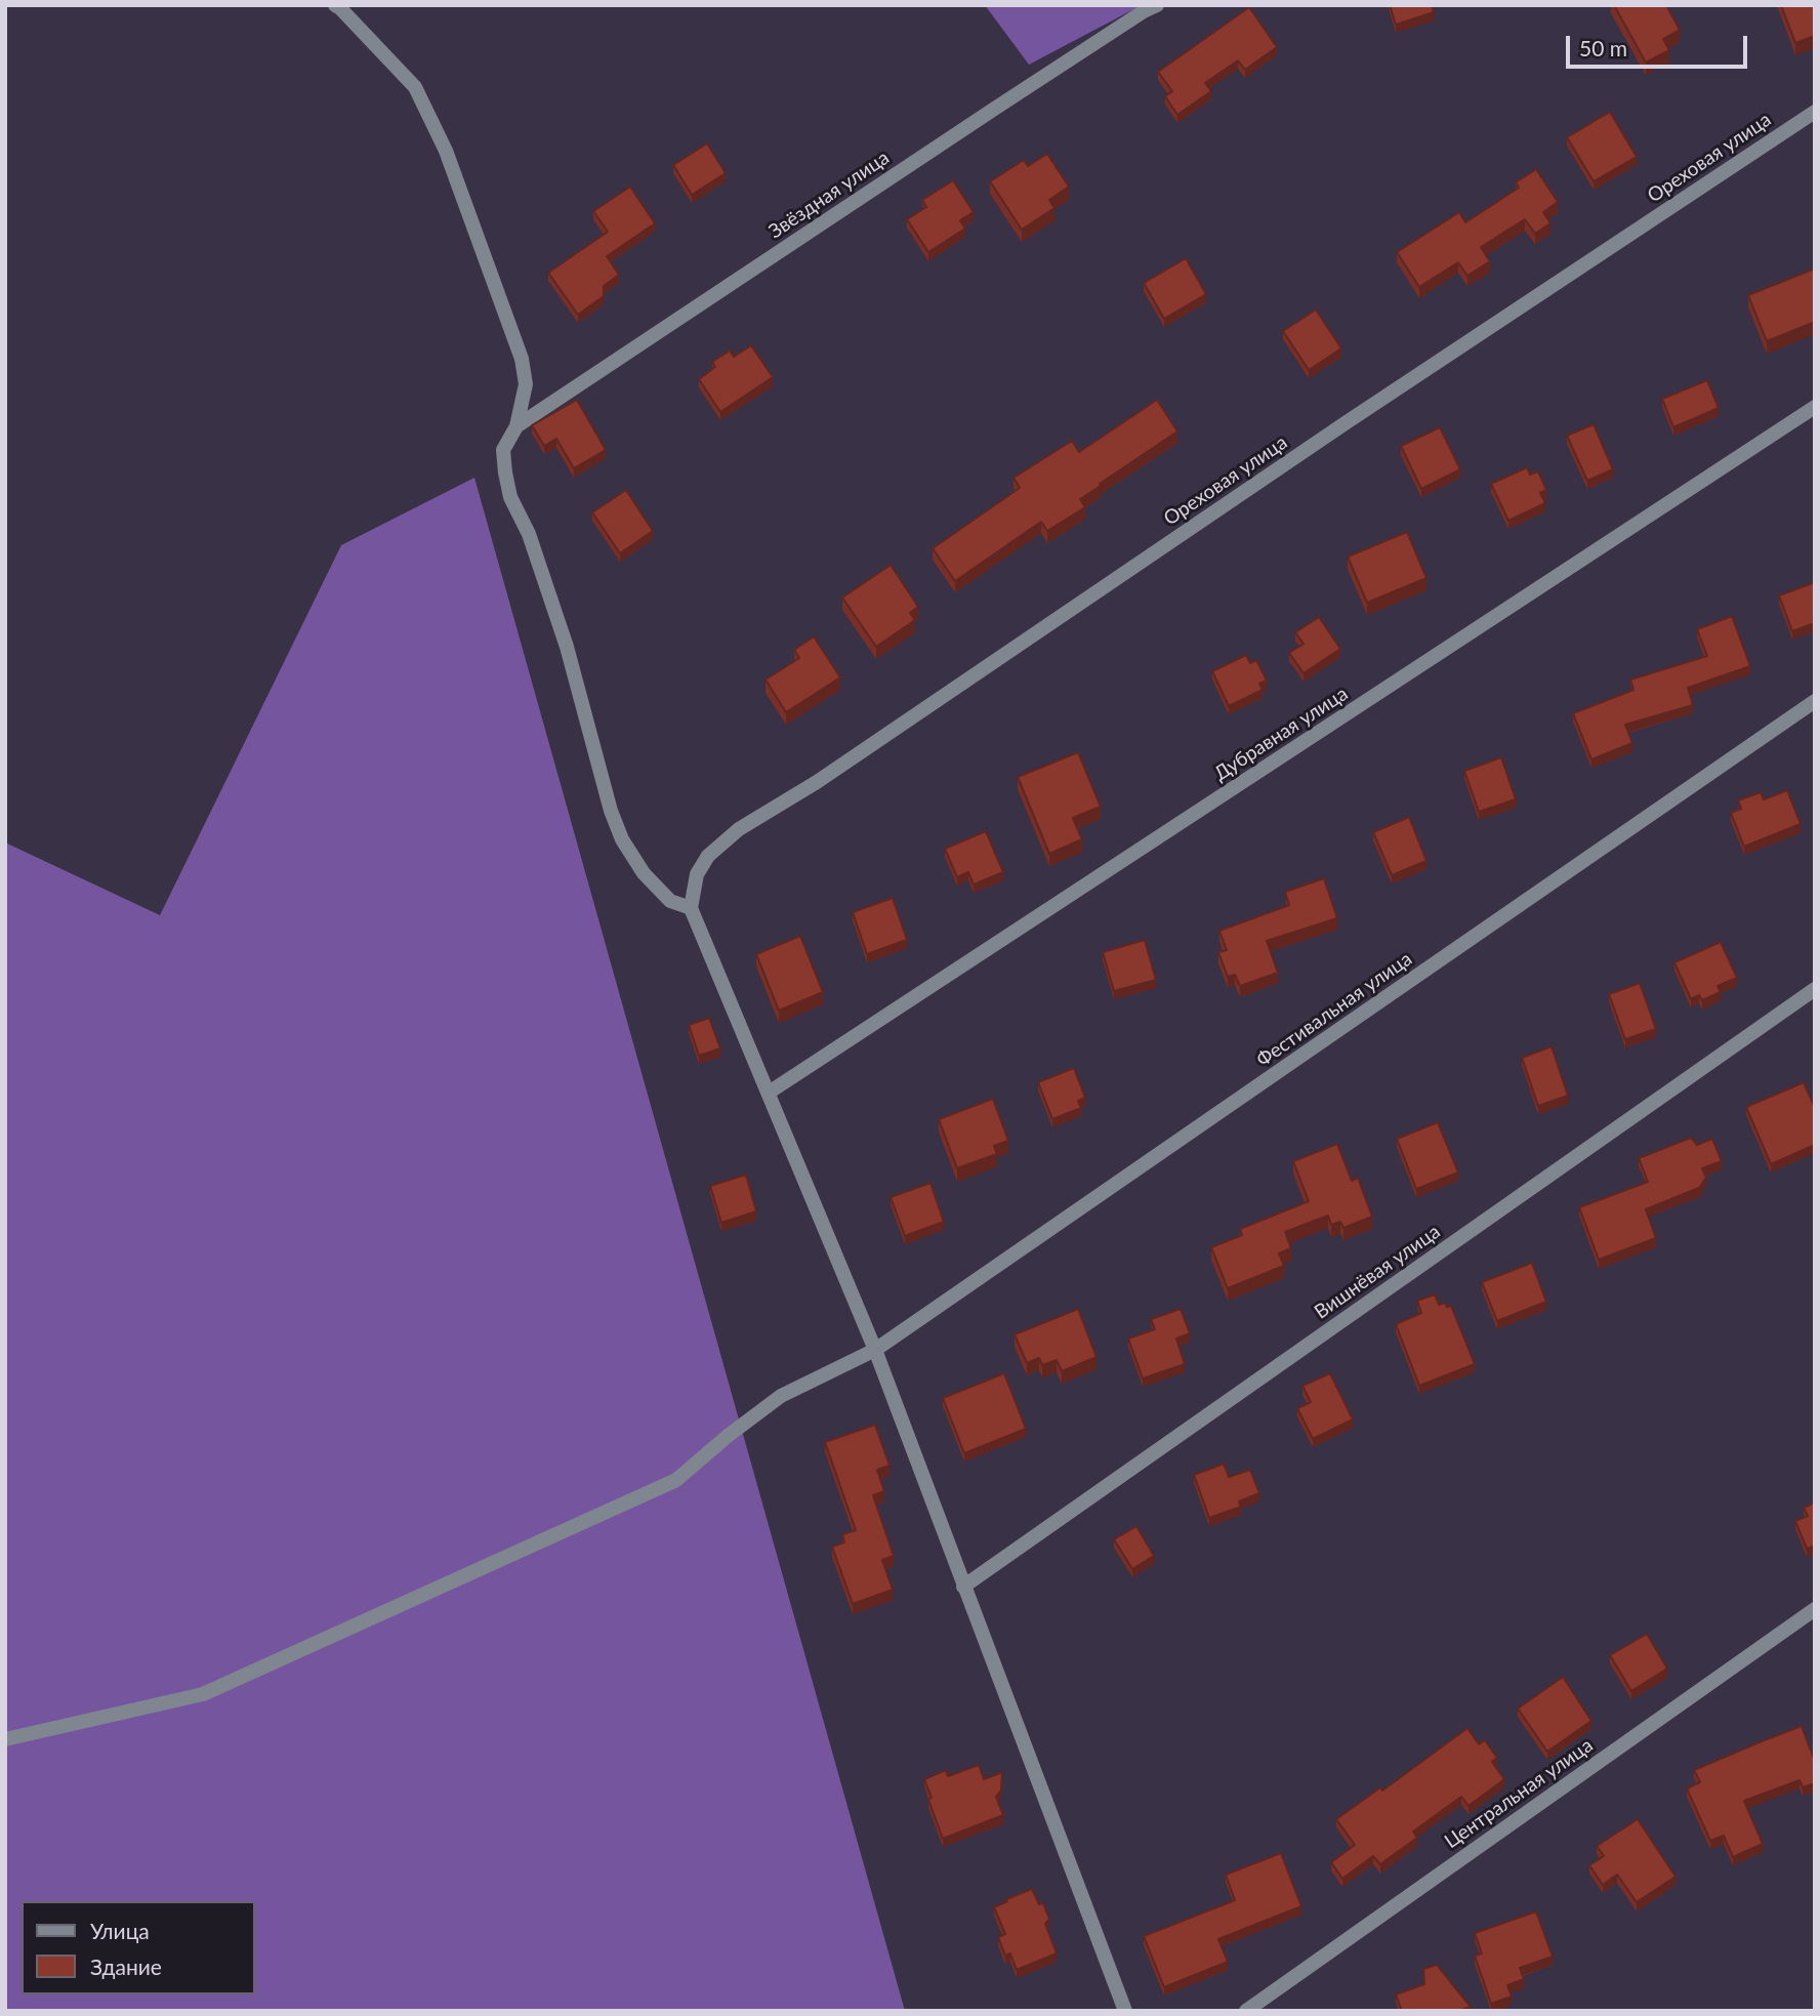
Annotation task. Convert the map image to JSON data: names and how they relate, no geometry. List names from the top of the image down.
{
  "streets": {
    "street": [
      "Ореховая улица",
      "Звёздная улица",
      "Дубравная улица",
      "Фестивальная улица",
      "Вишнёвая улица",
      "Центральная улица"
    ]
  },
  "legend": ["Улица", "Здание"],
  "scale_bar": "50 m"
}
